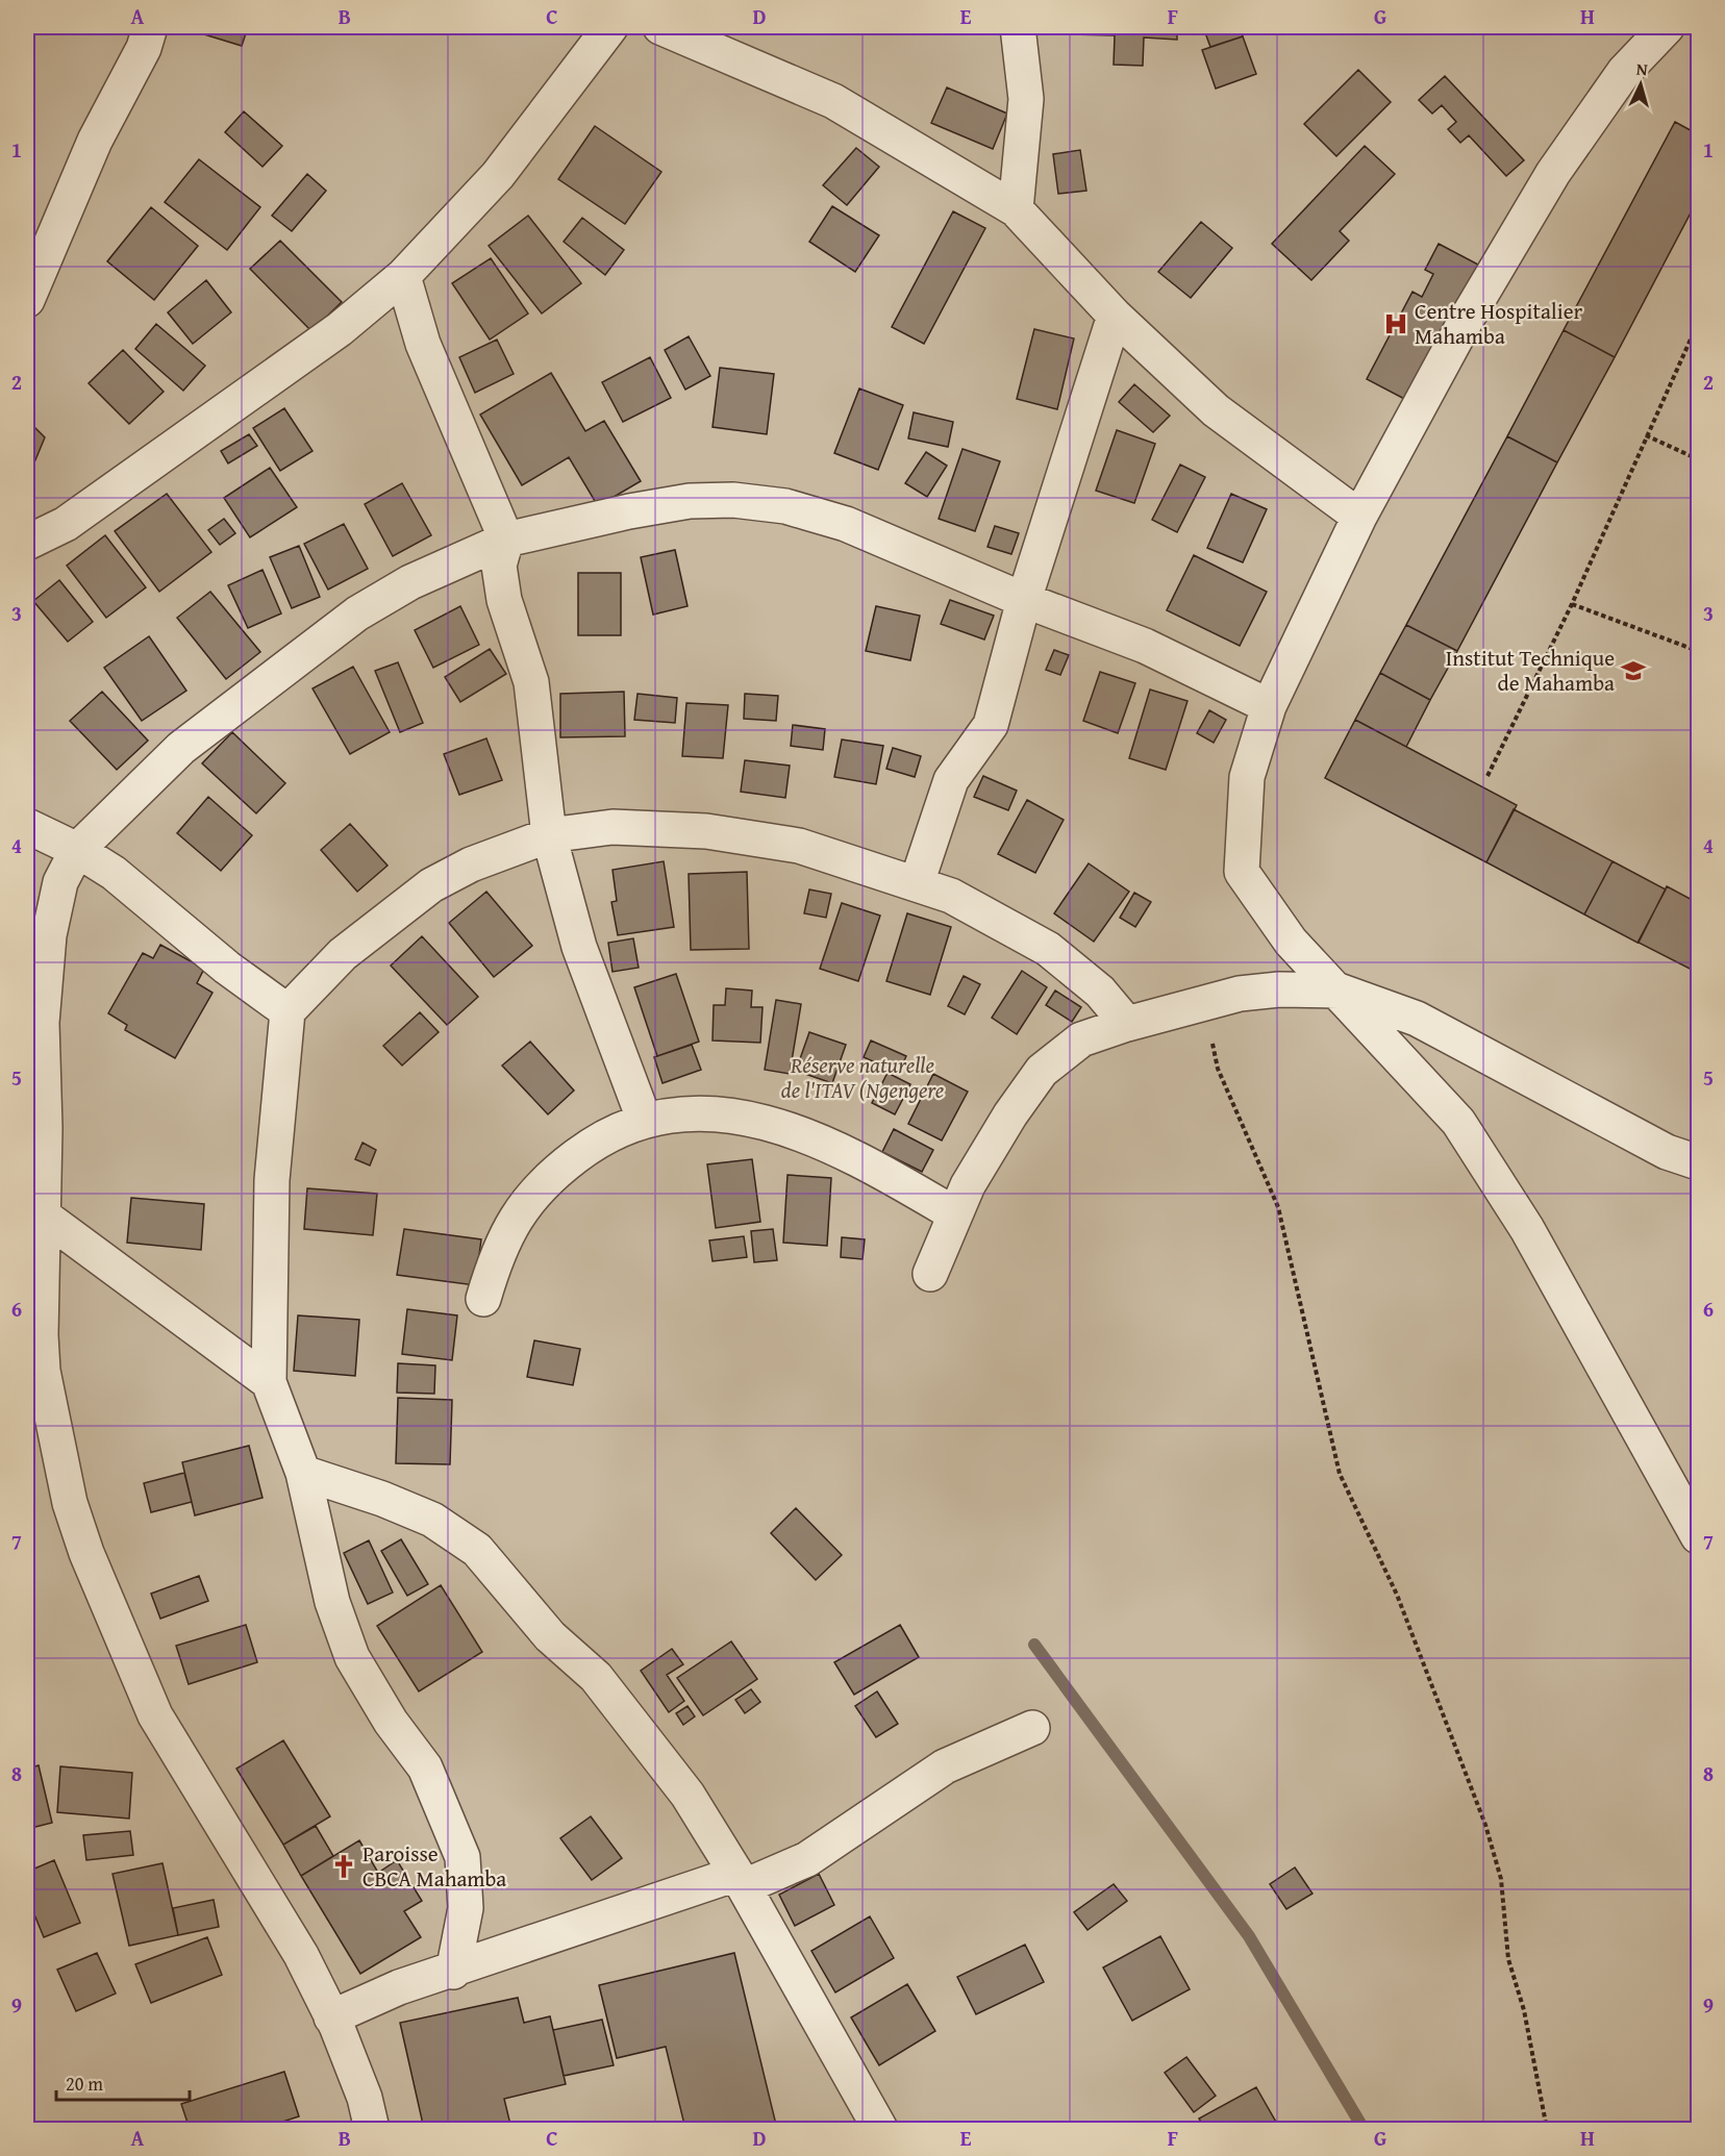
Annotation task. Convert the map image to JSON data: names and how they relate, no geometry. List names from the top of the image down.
{
  "parks": ["Réserve naturelle de l'ITAV (Ngengere"],
  "places": {
    "hospital": ["Centre Hospitalier Mahamba"],
    "school or university": ["Institut Technique de Mahamba"],
    "church": ["Paroisse CBCA Mahamba"]
  },
  "scale_bar": "20 m",
  "north": "top",
  "grid": {
    "columns": [
      "A",
      "B",
      "C",
      "D",
      "E",
      "F",
      "G",
      "H"
    ],
    "rows": [
      "1",
      "2",
      "3",
      "4",
      "5",
      "6",
      "7",
      "8",
      "9"
    ]
  }
}
